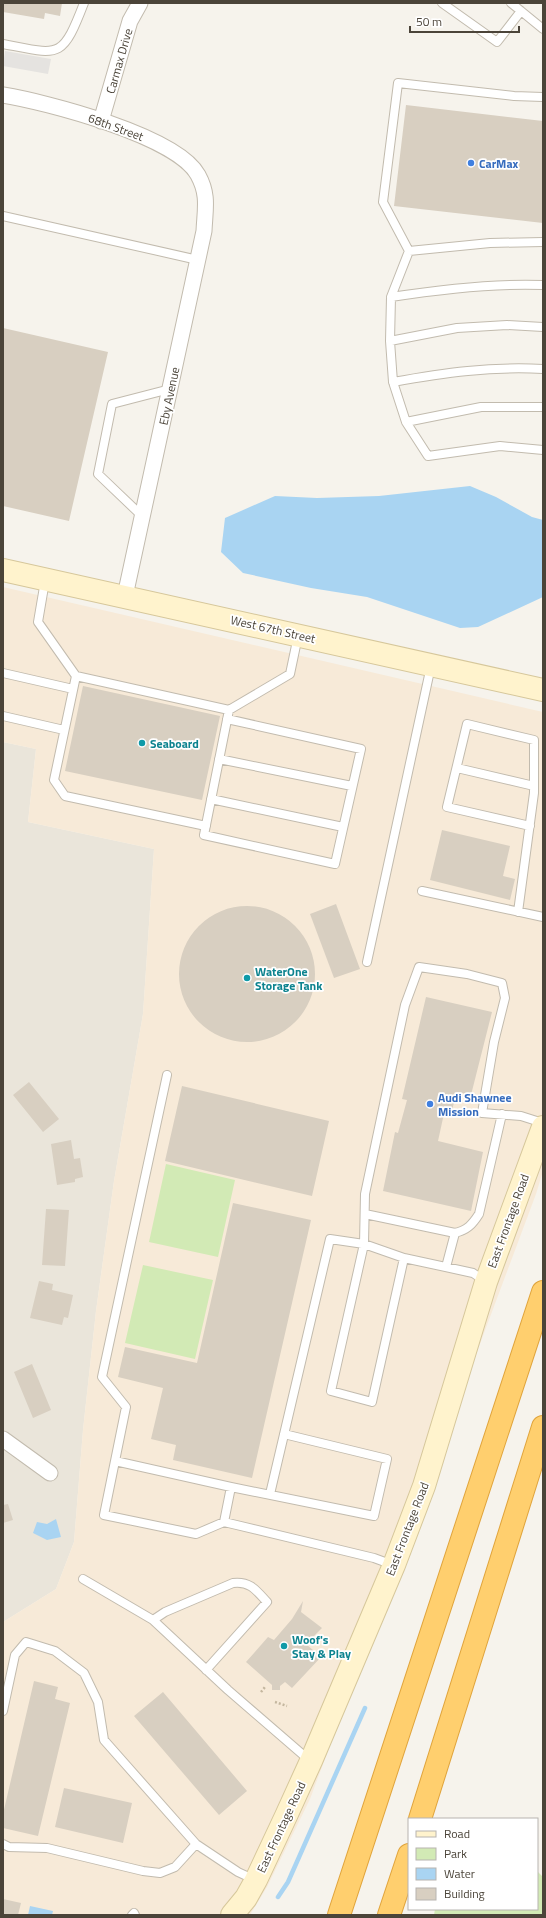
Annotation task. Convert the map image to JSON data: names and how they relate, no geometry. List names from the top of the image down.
{
  "streets": {
    "street": [
      "Carmax Drive",
      "68th Street",
      "Eby Avenue",
      "West 67th Street",
      "East Frontage Road"
    ]
  },
  "crossings": [
    ["Carmax Drive", "68th Street"],
    ["68th Street", "Eby Avenue"],
    ["Eby Avenue", "West 67th Street"]
  ],
  "places": [
    "CarMax",
    "Seaboard",
    "WaterOne Storage Tank",
    "Audi Shawnee Mission",
    "Woof's Stay & Play"
  ],
  "legend": [
    "Road",
    "Park",
    "Water",
    "Building"
  ],
  "scale_bar": "50 m"
}
